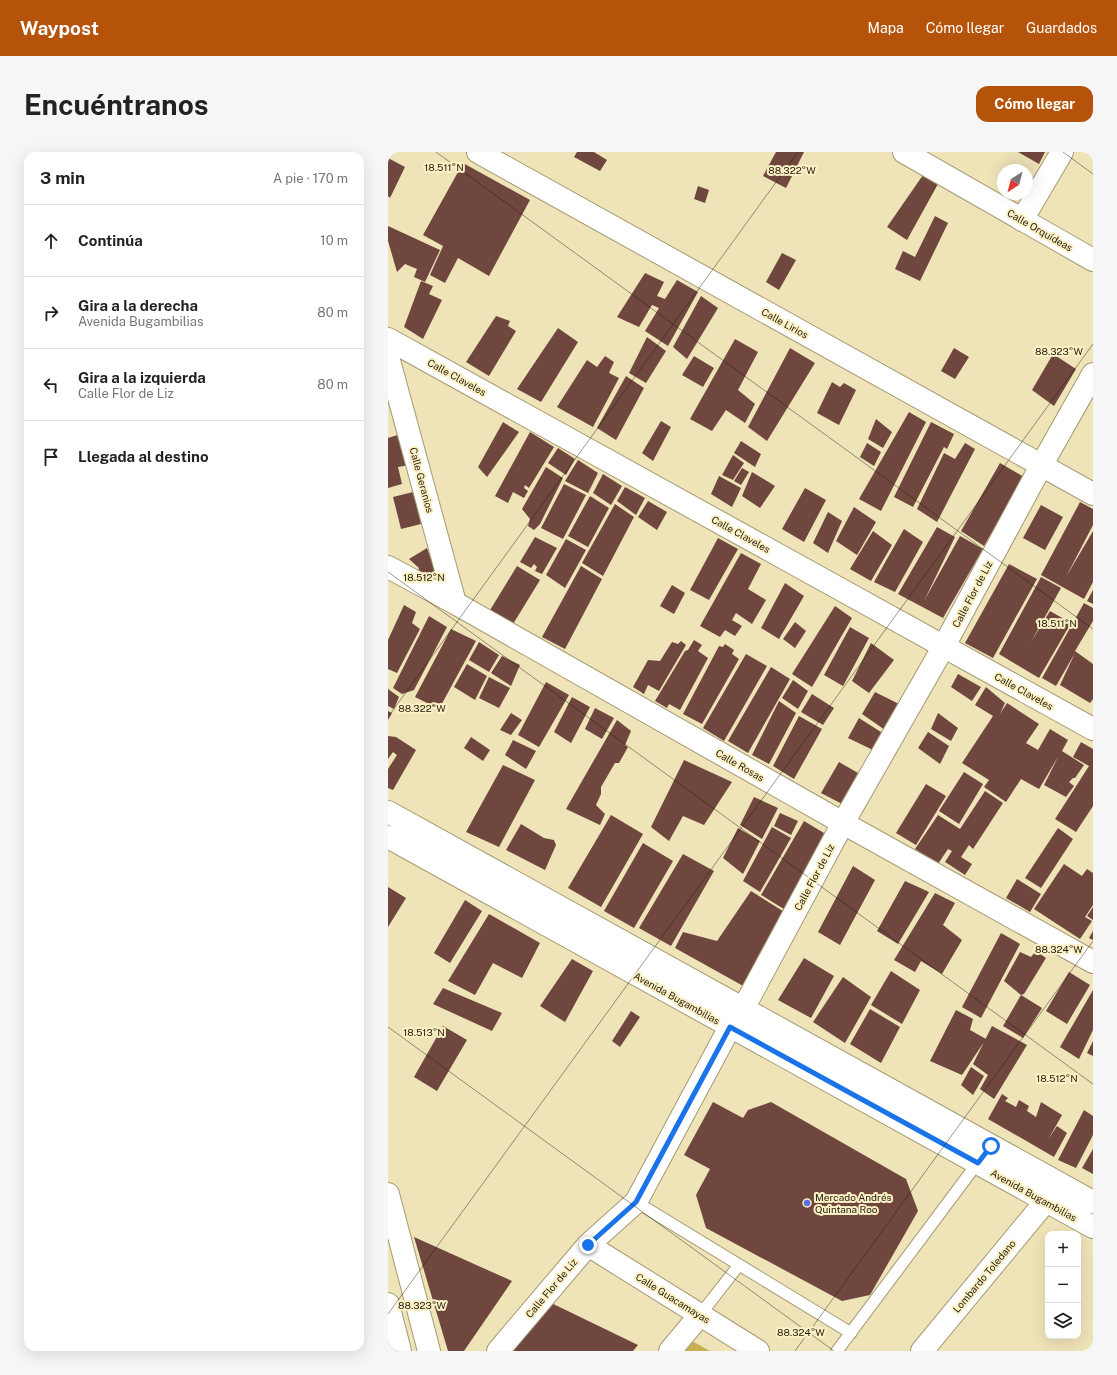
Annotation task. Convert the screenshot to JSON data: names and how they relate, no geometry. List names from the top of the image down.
{
  "streets": {
    "street": [
      "Calle Orquídeas",
      "Calle Lirios",
      "Calle Claveles",
      "Calle Geranios",
      "Calle Flor de Liz",
      "Calle Rosas",
      "Avenida Bugambilias",
      "Lombardo Toledano",
      "Calle Guacamayas"
    ]
  },
  "crossings": [
    ["Calle Lirios", "Calle Flor de Liz"],
    ["Calle Claveles", "Calle Flor de Liz"],
    ["Calle Geranios", "Calle Rosas"],
    ["Calle Flor de Liz", "Calle Rosas"],
    ["Calle Flor de Liz", "Avenida Bugambilias"],
    ["Calle Flor de Liz", "Calle Guacamayas"],
    ["Avenida Bugambilias", "Lombardo Toledano"]
  ],
  "places": ["Mercado Andrés Quintana Roo"],
  "north": "bottom left",
  "page": {
    "header": "Waypost",
    "nav": ["Mapa", "Cómo llegar", "Guardados"],
    "buttons": "Cómo llegar",
    "title": "Encuéntranos",
    "heading": ["3 min", "A pie · 170 m"],
    "list": [
      ["Continúa", "10 m"],
      ["Gira a la derecha", "Avenida Bugambilias", "80 m"],
      ["Gira a la izquierda", "Calle Flor de Liz", "80 m"],
      "Llegada al destino"
    ],
    "map_buttons": ["+", "−"]
  },
  "coordinates": [
    "18.511°N",
    "88.322°W",
    "88.323°W",
    "18.512°N",
    "88.324°W",
    "18.513°N"
  ]
}
